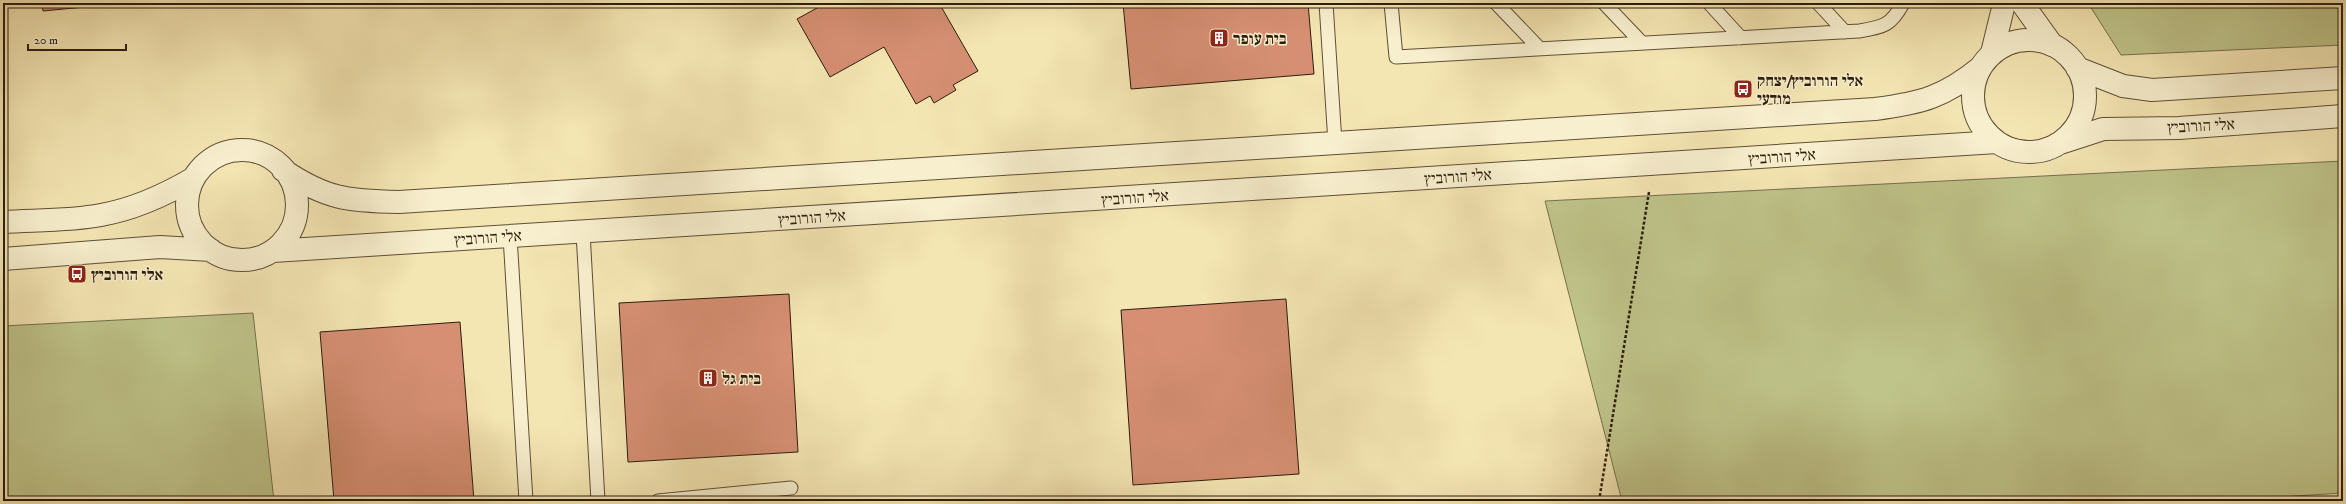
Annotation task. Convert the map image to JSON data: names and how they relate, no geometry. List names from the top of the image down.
{
  "streets": {
    "street": ["אלי הורוביץ"]
  },
  "places": {
    "building": ["בית עופר", "בית גל"],
    "bus stop": ["אלי הורוביץ/יצחק מודעי", "אלי הורוביץ"]
  },
  "scale_bar": "20 m"
}
